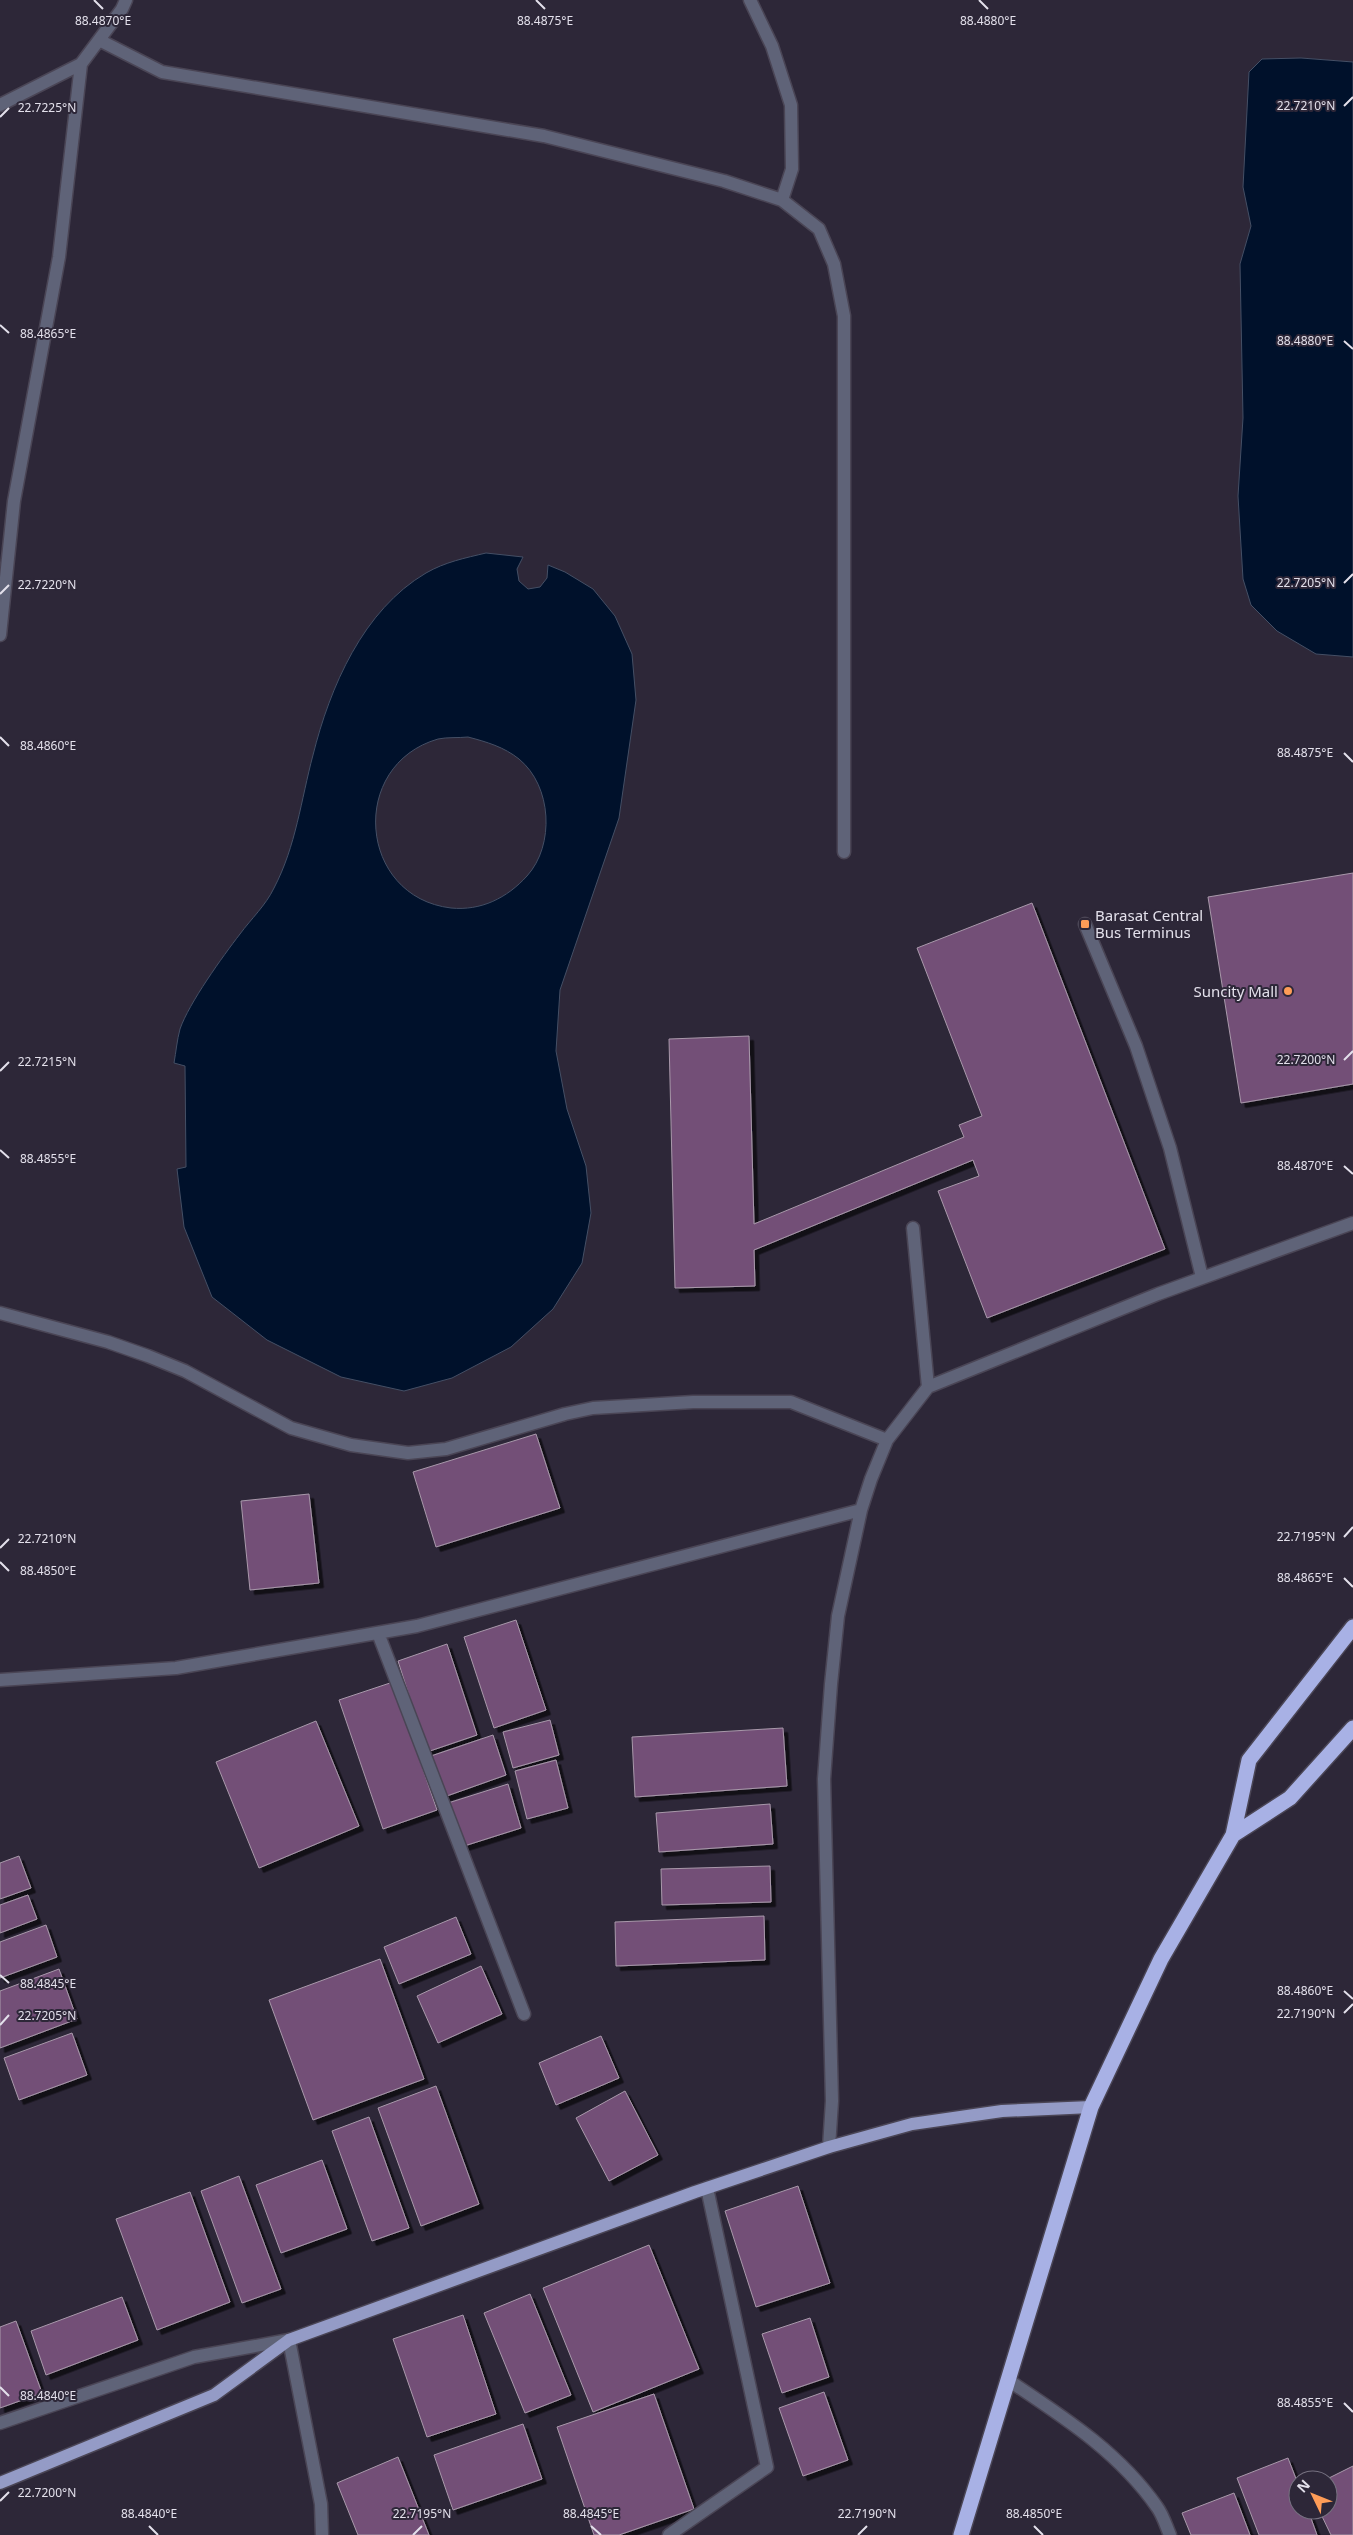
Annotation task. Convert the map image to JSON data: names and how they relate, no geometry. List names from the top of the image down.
{
  "places": {
    "transit": ["Barasat Central Bus Terminus"],
    "other": ["Suncity Mall"]
  },
  "north": "top left",
  "coordinates": [
    "88.4870°E",
    "88.4875°E",
    "88.4880°E",
    "22.7210°N",
    "22.7225°N",
    "88.4865°E",
    "22.7205°N",
    "22.7220°N",
    "88.4860°E",
    "22.7200°N",
    "22.7215°N",
    "88.4855°E",
    "22.7195°N",
    "88.4850°E",
    "88.4845°E",
    "22.7190°N",
    "88.4840°E"
  ]
}
